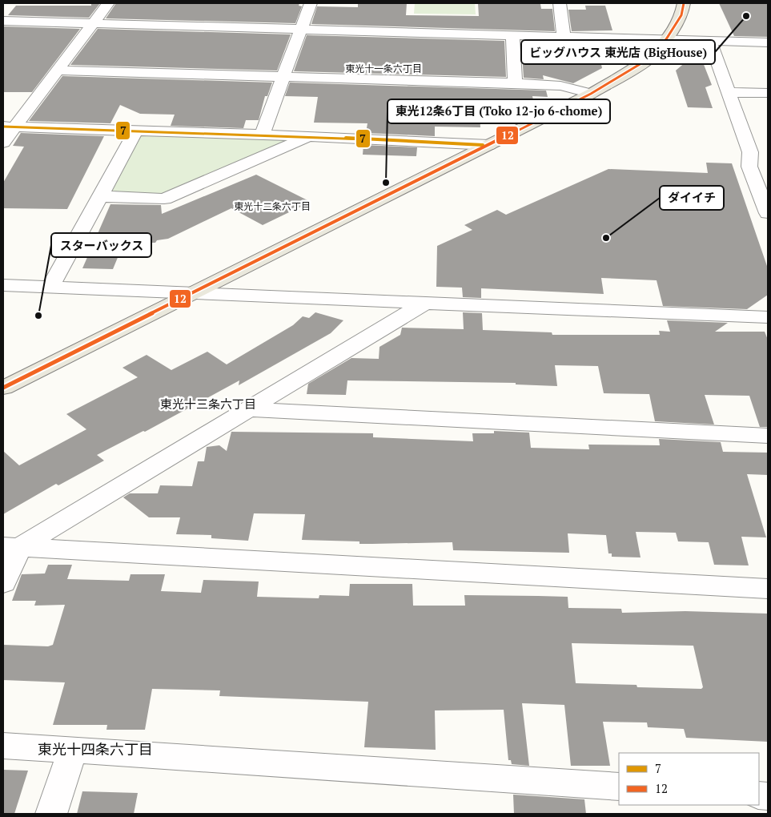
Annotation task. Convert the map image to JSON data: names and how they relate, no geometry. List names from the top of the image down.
{
  "districts": [
    "東光十一条六丁目",
    "東光十二条六丁目",
    "東光十三条六丁目",
    "東光十四条六丁目"
  ],
  "places": [
    "ビッグハウス 東光店 (BigHouse)",
    "東光12条6丁目 (Toko 12-jo 6-chome)",
    "ダイイチ",
    "スターバックス"
  ],
  "lines": ["transit line 12", "transit line 7"],
  "legend": ["7", "12"]
}
